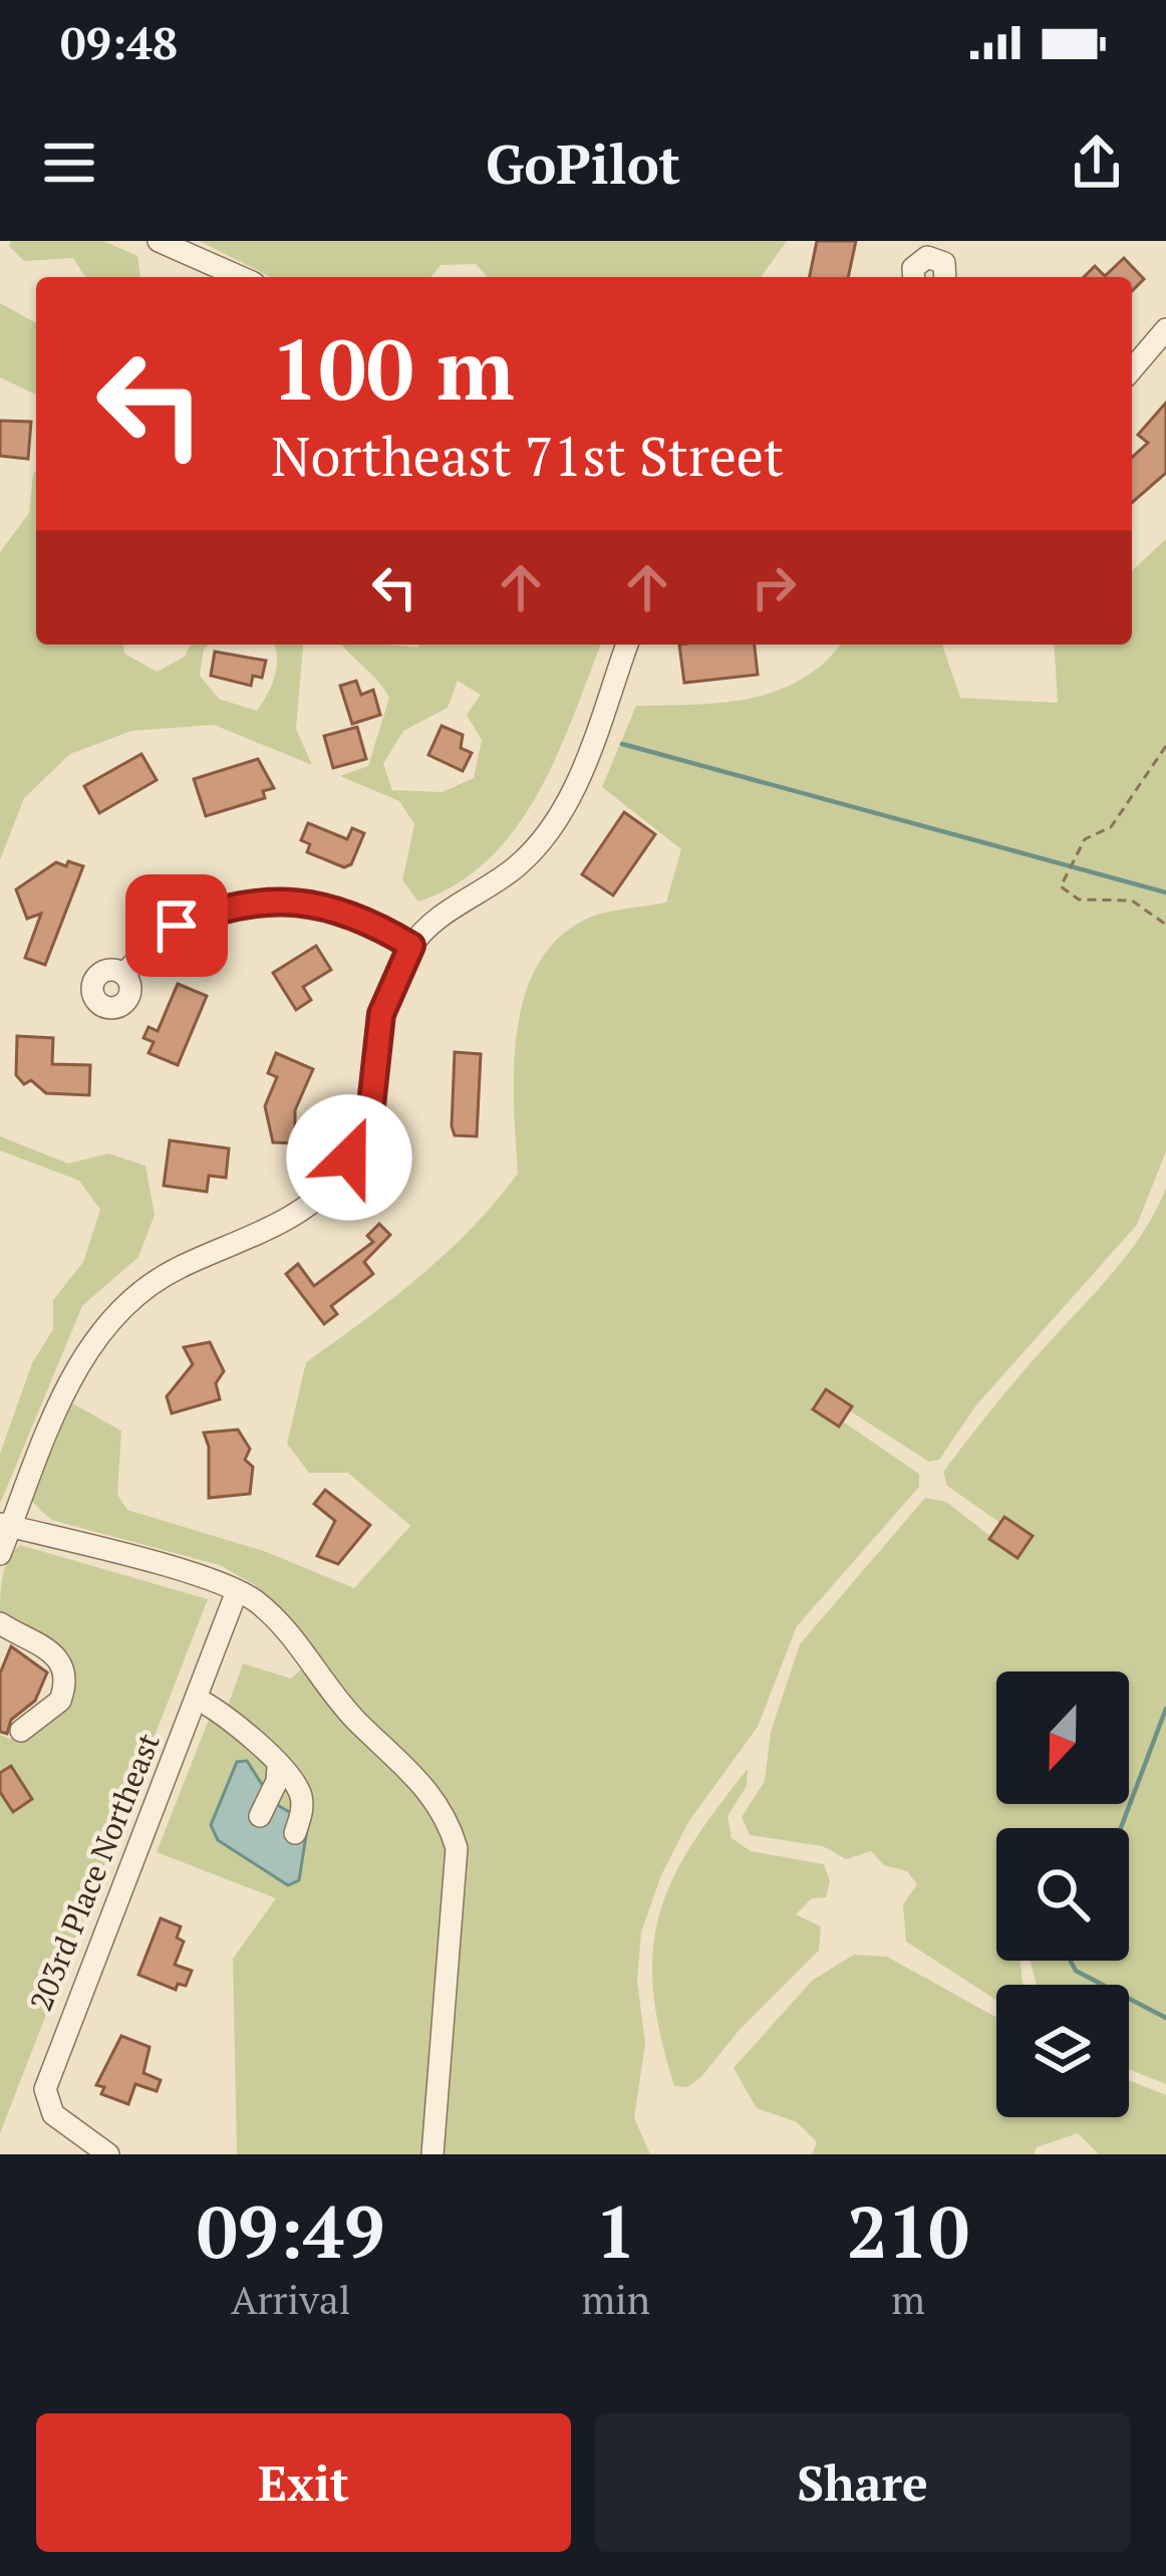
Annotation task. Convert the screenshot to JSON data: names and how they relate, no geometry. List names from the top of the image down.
{
  "streets": {
    "street": ["203rd Place Northeast"]
  },
  "north": "bottom",
  "page": {
    "status": "09:48",
    "header": "GoPilot",
    "turn": ["100 m", "Northeast 71st Street"],
    "eta": [
      "09:49",
      "Arrival",
      "1",
      "min",
      "210",
      "m"
    ],
    "buttons": ["Exit", "Share"]
  }
}
